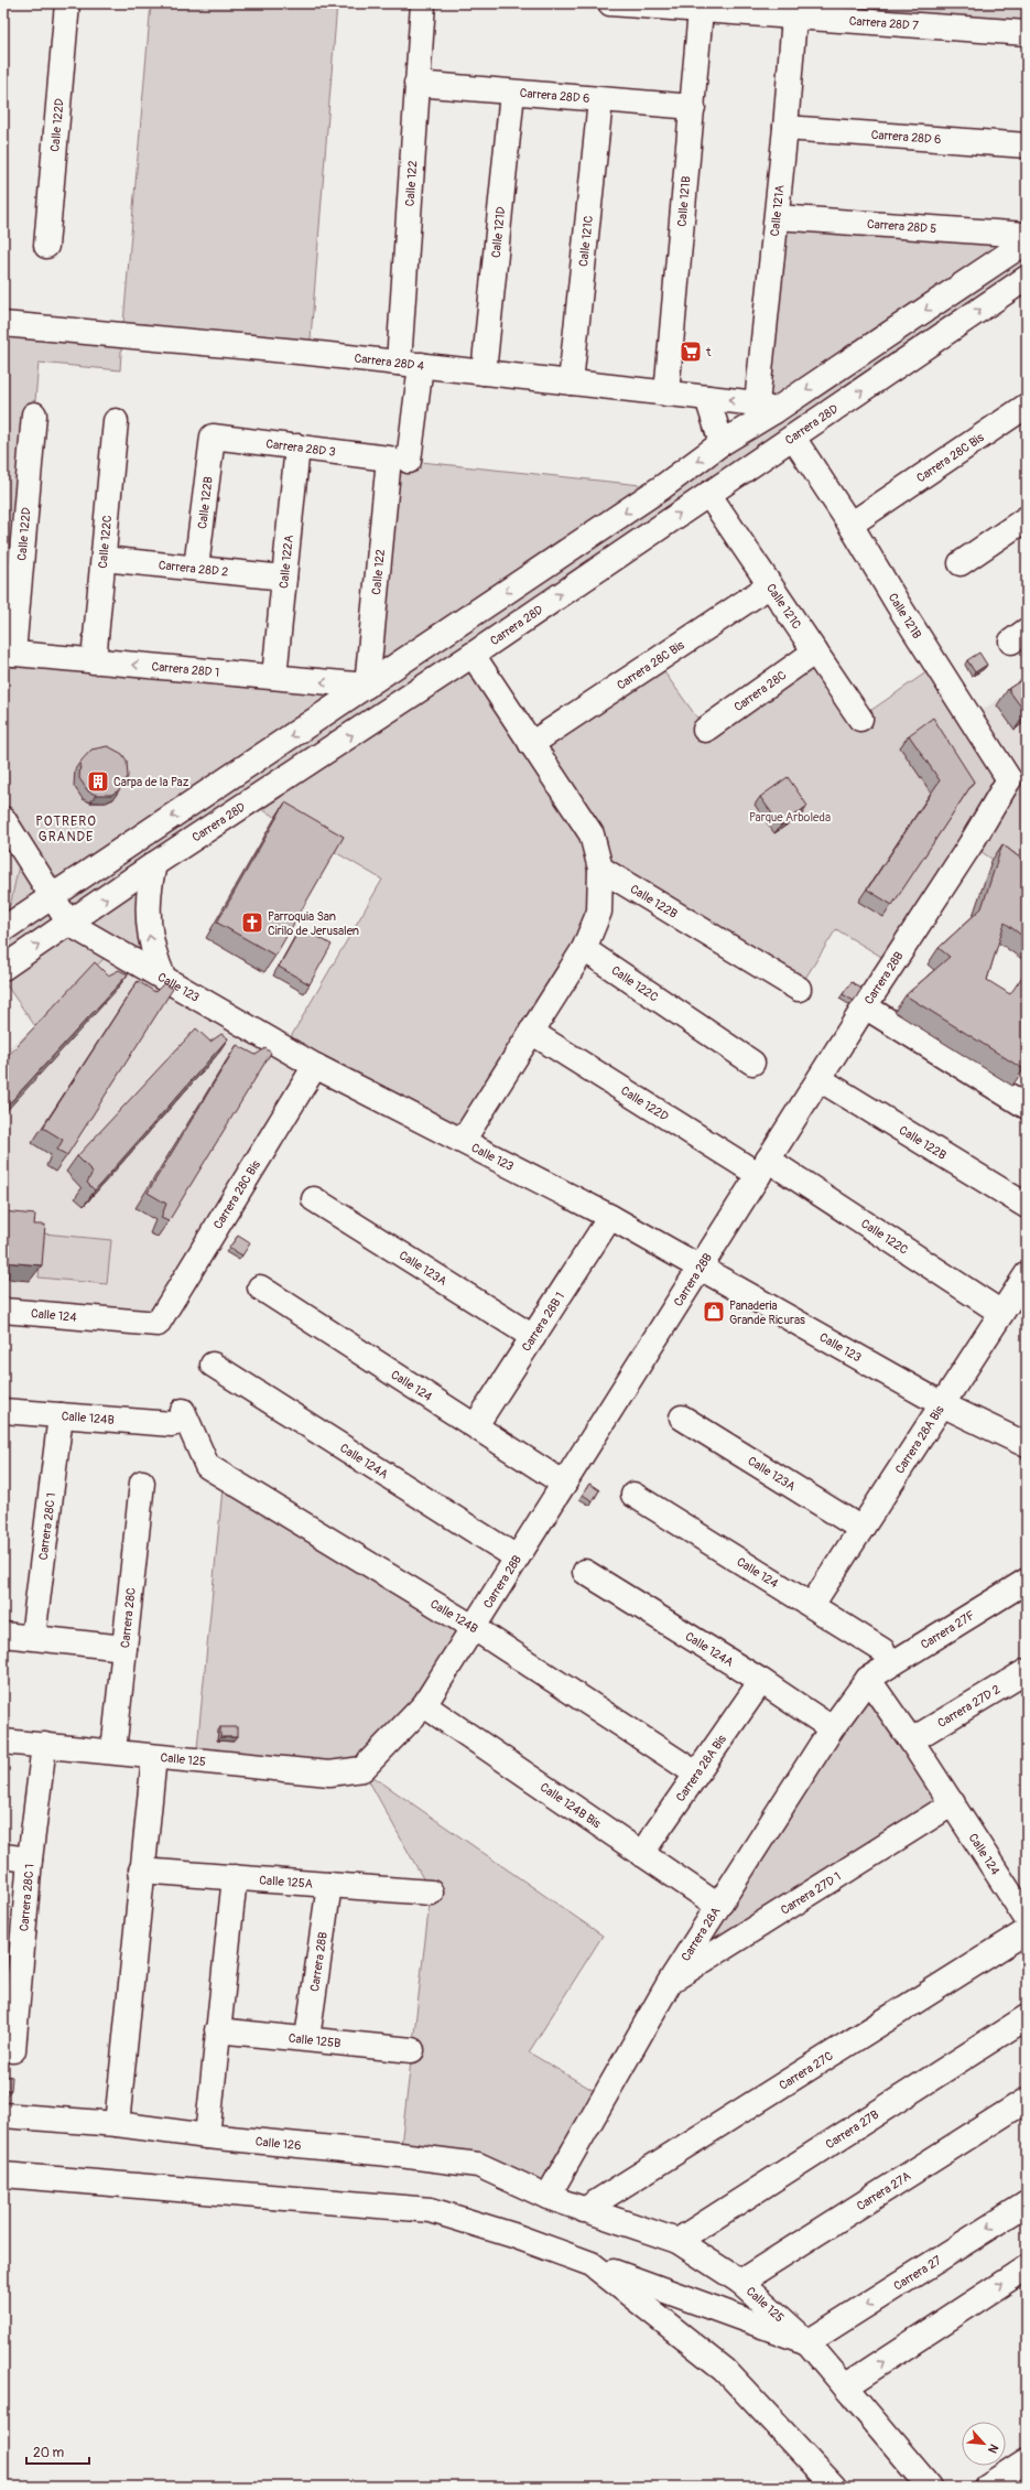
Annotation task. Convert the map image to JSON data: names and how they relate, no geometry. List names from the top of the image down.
{
  "streets": {
    "street": [
      "Carrera 28D 7",
      "Carrera 28D 6",
      "Calle 122D",
      "Calle 122",
      "Calle 121B",
      "Calle 121A",
      "Carrera 28D 5",
      "Calle 121D",
      "Calle 121C",
      "Carrera 28D 4",
      "Carrera 28D",
      "Carrera 28D 3",
      "Carrera 28C Bis",
      "Calle 122B",
      "Calle 122C",
      "Calle 122A",
      "Carrera 28D 2",
      "Carrera 28D 1",
      "Carrera 28C",
      "Carrera 28B",
      "Calle 123",
      "Calle 123A",
      "Calle 124",
      "Carrera 28B 1",
      "Calle 124B",
      "Carrera 28A Bis",
      "Calle 124A",
      "Carrera 28C 1",
      "Carrera 27F",
      "Carrera 27D 2",
      "Calle 125",
      "Calle 124B Bis",
      "Calle 125A",
      "Carrera 27D 1",
      "Carrera 28A",
      "Calle 125B",
      "Carrera 27C",
      "Carrera 27B",
      "Calle 126",
      "Carrera 27A",
      "Carrera 27"
    ]
  },
  "crossings": [
    ["Carrera 28D 7", "Calle 121B"],
    ["Carrera 28D 7", "Calle 121A"],
    ["Carrera 28D 6", "Calle 122"],
    ["Carrera 28D 6", "Calle 121B"],
    ["Carrera 28D 6", "Calle 121A"],
    ["Carrera 28D 6", "Calle 121D"],
    ["Carrera 28D 6", "Calle 121C"],
    ["Calle 122D", "Calle 122C"],
    ["Calle 122D", "Carrera 28D 1"],
    ["Calle 122D", "Carrera 28B"],
    ["Calle 122", "Carrera 28D 4"],
    ["Calle 122", "Carrera 28D 3"],
    ["Calle 122", "Carrera 28D 1"],
    ["Calle 121B", "Carrera 28D 4"],
    ["Calle 121B", "Carrera 28D"],
    ["Calle 121B", "Carrera 28C Bis"],
    ["Calle 121B", "Carrera 28B"],
    ["Calle 121A", "Carrera 28D 5"],
    ["Calle 121A", "Carrera 28D 4"],
    ["Calle 121D", "Carrera 28D 4"],
    ["Calle 121C", "Carrera 28D 4"],
    ["Calle 121C", "Carrera 28D"],
    ["Calle 121C", "Carrera 28C Bis"],
    ["Calle 121C", "Carrera 28C"],
    ["Carrera 28D", "Calle 123"],
    ["Carrera 28D 3", "Calle 122B"],
    ["Carrera 28D 3", "Calle 122A"],
    ["Carrera 28C Bis", "Calle 123"],
    ["Carrera 28C Bis", "Calle 124"],
    ["Calle 122B", "Carrera 28D 2"],
    ["Calle 122B", "Carrera 28B"],
    ["Calle 122C", "Carrera 28D 2"],
    ["Calle 122C", "Carrera 28D 1"],
    ["Calle 122C", "Carrera 28B"],
    ["Calle 122C", "Carrera 28A Bis"],
    ["Calle 122A", "Carrera 28D 2"],
    ["Calle 122A", "Carrera 28D 1"],
    ["Carrera 28C", "Calle 125"],
    ["Carrera 28B", "Calle 123"],
    ["Carrera 28B", "Calle 124"],
    ["Carrera 28B", "Calle 124B"],
    ["Carrera 28B", "Calle 124A"],
    ["Carrera 28B", "Calle 125"],
    ["Carrera 28B", "Calle 124B Bis"],
    ["Carrera 28B", "Calle 125A"],
    ["Carrera 28B", "Calle 125B"],
    ["Calle 123", "Carrera 28B 1"],
    ["Calle 123", "Carrera 28A Bis"],
    ["Calle 123A", "Carrera 28B 1"],
    ["Calle 123A", "Carrera 28A Bis"],
    ["Calle 124", "Carrera 28B 1"],
    ["Calle 124", "Carrera 28A Bis"],
    ["Calle 124", "Carrera 27F"],
    ["Calle 124", "Carrera 27D 2"],
    ["Calle 124", "Carrera 27D 1"],
    ["Calle 124", "Carrera 28A"],
    ["Calle 124B", "Carrera 28A Bis"],
    ["Calle 124B", "Carrera 28C 1"],
    ["Carrera 28A Bis", "Calle 124A"],
    ["Carrera 28A Bis", "Calle 124B Bis"],
    ["Calle 124A", "Carrera 28A"],
    ["Carrera 28C 1", "Calle 125"],
    ["Carrera 27F", "Carrera 28A"],
    ["Calle 125", "Carrera 28A"],
    ["Calle 125", "Carrera 27C"],
    ["Calle 125", "Carrera 27B"],
    ["Calle 125", "Calle 126"],
    ["Calle 125", "Carrera 27A"],
    ["Calle 125", "Carrera 27"],
    ["Calle 124B Bis", "Carrera 28A"],
    ["Carrera 27D 1", "Carrera 28A"],
    ["Carrera 28A", "Calle 126"]
  ],
  "one_way": ["Carrera 28D 1"],
  "districts": ["POTRERO GRANDE"],
  "parks": ["Parque Arboleda"],
  "places": {
    "supermarket": ["t"],
    "building": ["Carpa de la Paz"],
    "church": ["Parroquia San Cirilo de Jerusalen"],
    "shop": ["Panaderia Grande Ricuras"]
  },
  "scale_bar": "20 m",
  "north": "bottom right"
}
